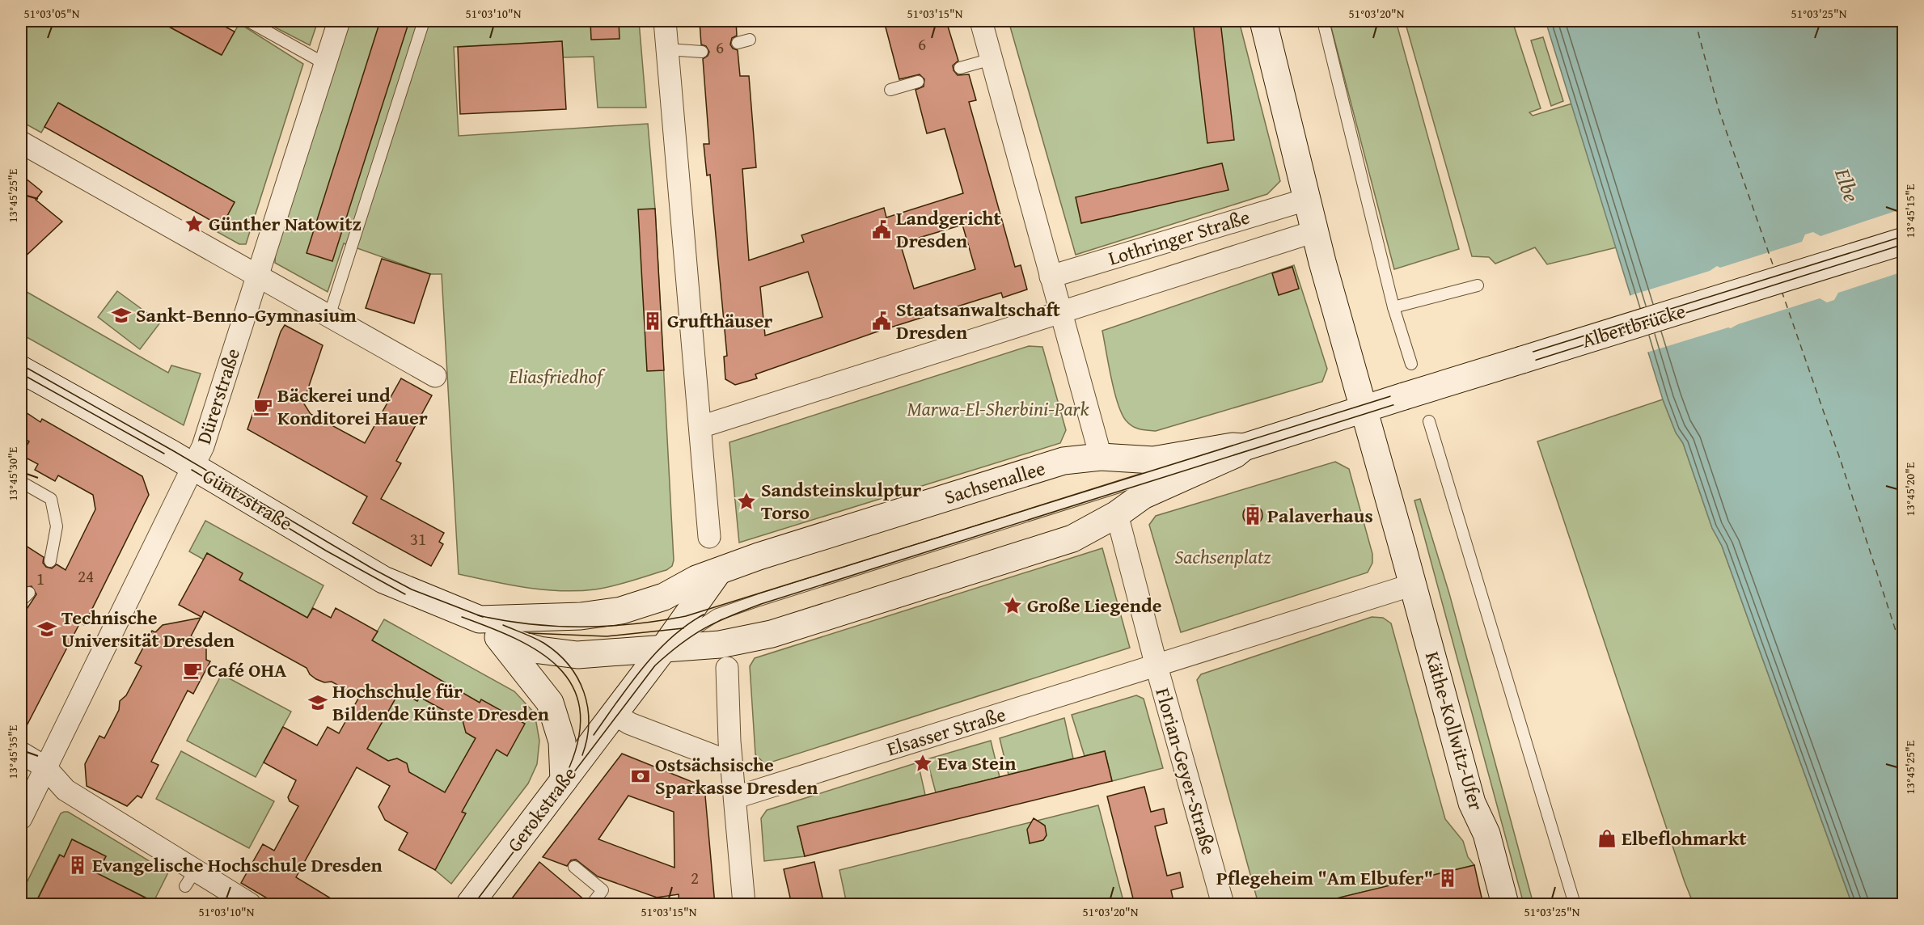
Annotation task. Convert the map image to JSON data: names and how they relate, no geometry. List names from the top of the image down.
{
  "streets": {
    "main road": [
      "Albertbrücke",
      "Sachsenallee",
      "Güntzstraße",
      "Käthe-Kollwitz-Ufer",
      "Gerokstraße"
    ],
    "street": [
      "Lothringer Straße",
      "Dürerstraße",
      "Elsasser Straße",
      "Florian-Geyer-Straße"
    ]
  },
  "crossings": [
    ["Dürerstraße", "Güntzstraße"],
    ["Sachsenallee", "Güntzstraße"],
    ["Sachsenallee", "Gerokstraße"],
    ["Güntzstraße", "Gerokstraße"],
    ["Elsasser Straße", "Florian-Geyer-Straße"]
  ],
  "water": ["Elbe"],
  "parks": ["Eliasfriedhof", "Marwa-El-Sherbini-Park", "Sachsenplatz"],
  "places": {
    "place": [
      "Günther Natowitz",
      "Sandsteinskulptur Torso",
      "Große Liegende",
      "Eva Stein"
    ],
    "public building": ["Landgericht Dresden", "Staatsanwaltschaft Dresden"],
    "school or university": ["Sankt-Benno-Gymnasium", "Technische Universität Dresden", "Hochschule für Bildende Künste Dresden"],
    "building": [
      "Grufthäuser",
      "Palaverhaus",
      "Evangelische Hochschule Dresden",
      "Pflegeheim \"Am Elbufer\""
    ],
    "cafe": ["Bäckerei und Konditorei Hauer", "Café OHA"],
    "bank": ["Ostsächsische Sparkasse Dresden"],
    "shop": ["Elbeflohmarkt"]
  },
  "house_numbers": [
    "6",
    "6",
    "31",
    "24",
    "1",
    "2"
  ],
  "coordinates": [
    "51°03'05\"N",
    "51°03'10\"N",
    "51°03'15\"N",
    "51°03'20\"N",
    "51°03'25\"N",
    "13°45'25\"E",
    "13°45'15\"E",
    "13°45'30\"E",
    "13°45'20\"E",
    "13°45'35\"E"
  ]
}
